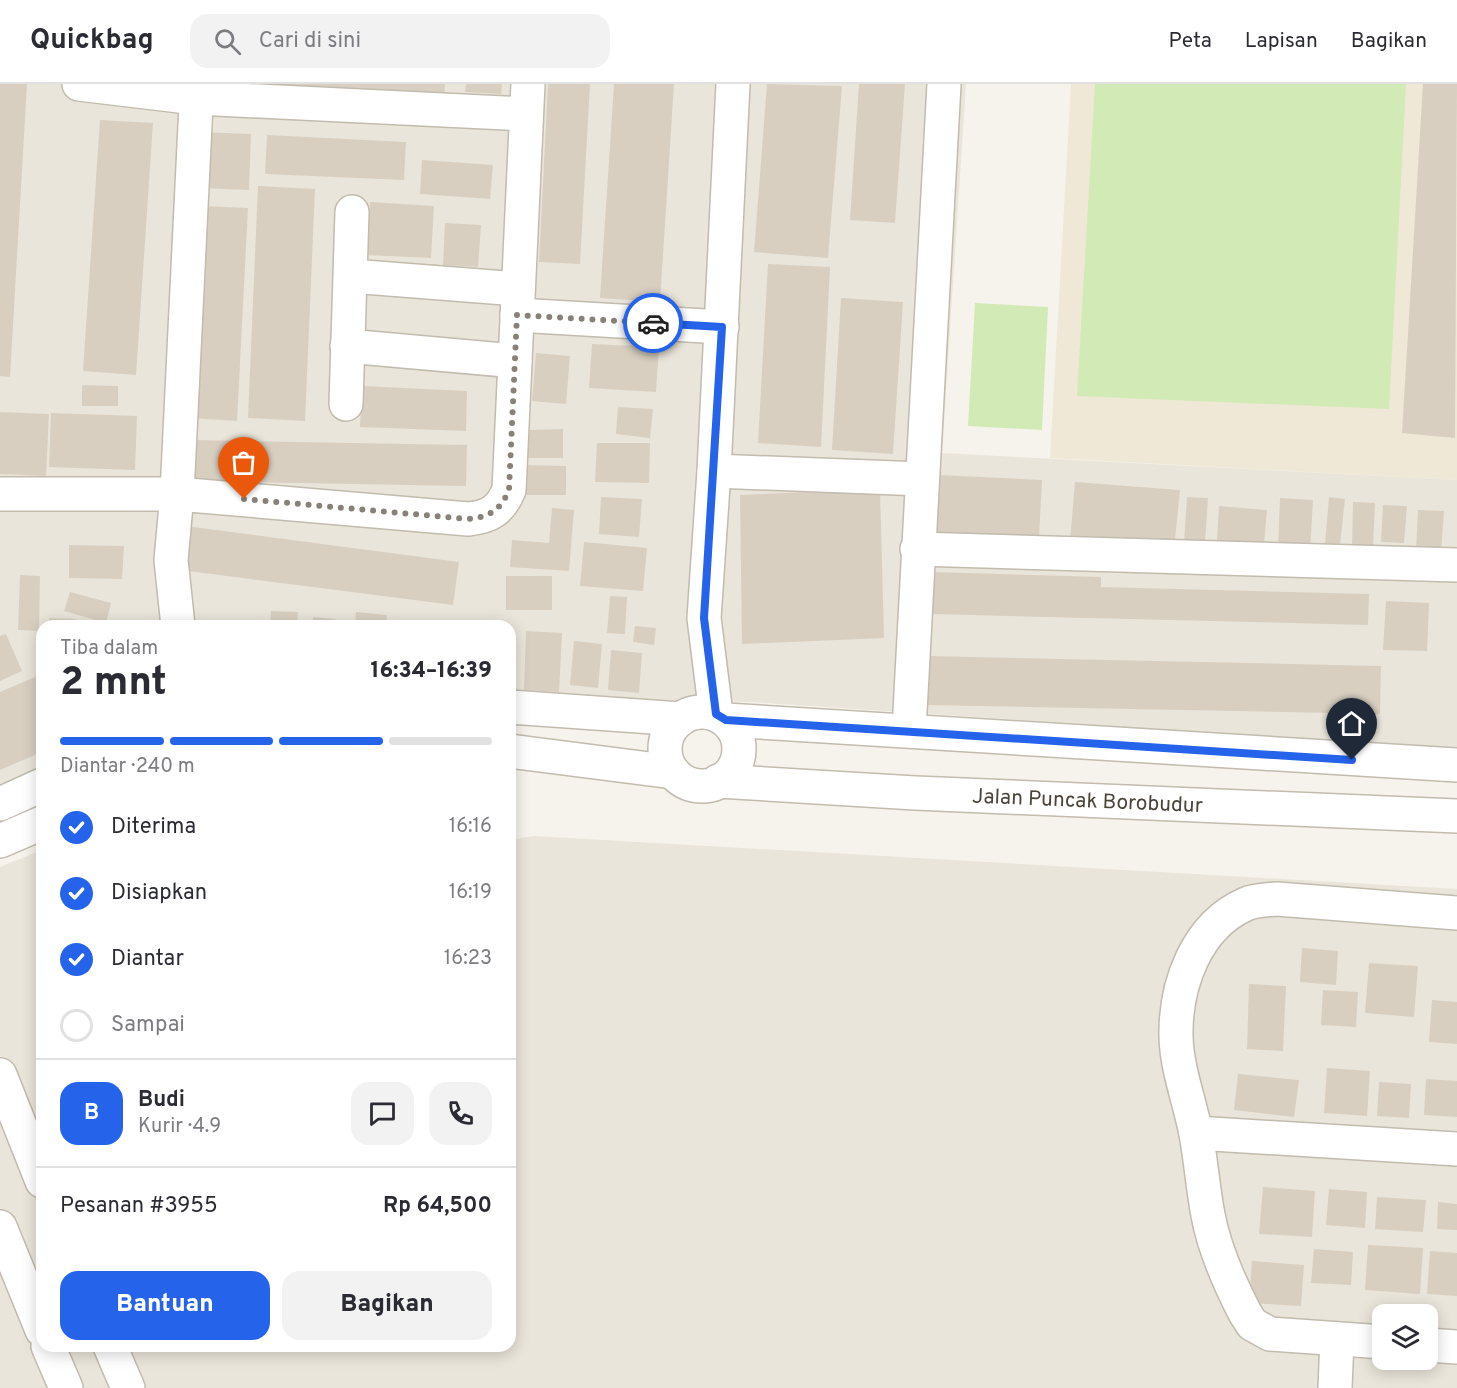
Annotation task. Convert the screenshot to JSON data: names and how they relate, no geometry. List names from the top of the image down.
{
  "streets": {
    "street": ["Jalan Puncak Borobudur"]
  },
  "page": {
    "header": "Quickbag",
    "search": "Cari di sini",
    "nav": ["Peta", "Lapisan", "Bagikan"],
    "heading": ["2 mnt", "Tiba dalam", "16:34–16:39"],
    "panel": [
      "Budi",
      "Kurir · 4.9",
      "Pesanan #3955",
      "Rp 64,500"
    ],
    "bar": "Diantar · 240 m",
    "list": [
      ["Diterima", "16:16"],
      ["Disiapkan", "16:19"],
      ["Diantar", "16:23"],
      "Sampai"
    ],
    "round": "B",
    "buttons": ["Bantuan", "Bagikan"]
  }
}
